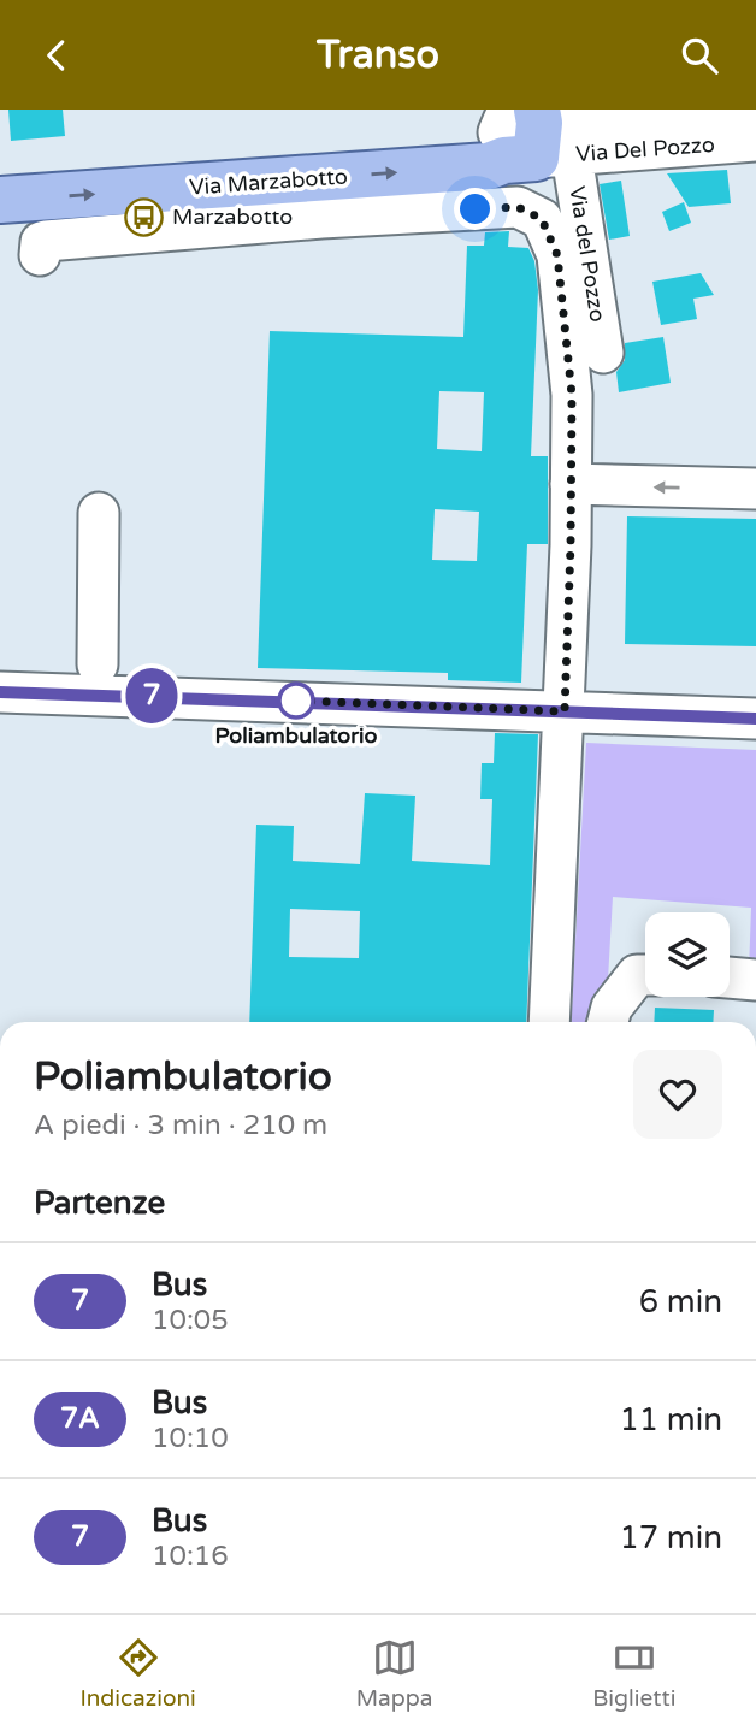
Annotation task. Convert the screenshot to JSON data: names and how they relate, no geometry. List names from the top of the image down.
{
  "streets": {
    "main road": ["Via Marzabotto"],
    "street": ["Via Del Pozzo", "Via del Pozzo"]
  },
  "crossings": [
    ["Via Del Pozzo", "Via Marzabotto"],
    ["Via Del Pozzo", "Via del Pozzo"],
    ["Via Marzabotto", "Via del Pozzo"]
  ],
  "one_way": ["Via Marzabotto"],
  "places": {
    "bus stop": ["Marzabotto"],
    "other": ["Poliambulatorio"]
  },
  "lines": ["bus line 7"],
  "page": {
    "header": "Transo",
    "on_map": "7",
    "heading": [
      ["Poliambulatorio", "A piedi · 3 min · 210 m"],
      "Partenze"
    ],
    "list": [
      {
        "mark": "7",
        "name": "Bus",
        "note": "10:05",
        "value": "6 min"
      },
      {
        "mark": "7A",
        "name": "Bus",
        "note": "10:10",
        "value": "11 min"
      },
      {
        "mark": "7",
        "name": "Bus",
        "note": "10:16",
        "value": "17 min"
      }
    ],
    "tabs": ["Indicazioni", "Mappa", "Biglietti"]
  }
}
